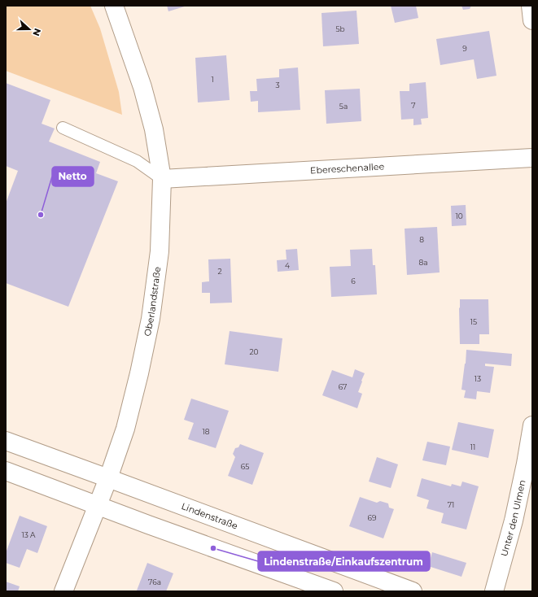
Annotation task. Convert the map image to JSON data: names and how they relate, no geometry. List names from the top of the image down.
{
  "streets": {
    "street": [
      "Ebereschenallee",
      "Oberlandstraße",
      "Lindenstraße",
      "Unter den Ulmen"
    ]
  },
  "crossings": [
    ["Ebereschenallee", "Oberlandstraße"],
    ["Oberlandstraße", "Lindenstraße"]
  ],
  "places": ["Netto", "Lindenstraße/Einkaufszentrum"],
  "house_numbers": [
    "5b",
    "9",
    "1",
    "3",
    "7",
    "5a",
    "10",
    "8",
    "8a",
    "4",
    "2",
    "6",
    "15",
    "20",
    "13",
    "67",
    "18",
    "11",
    "65",
    "71",
    "69",
    "13 A",
    "76a"
  ],
  "north": "right"
}
